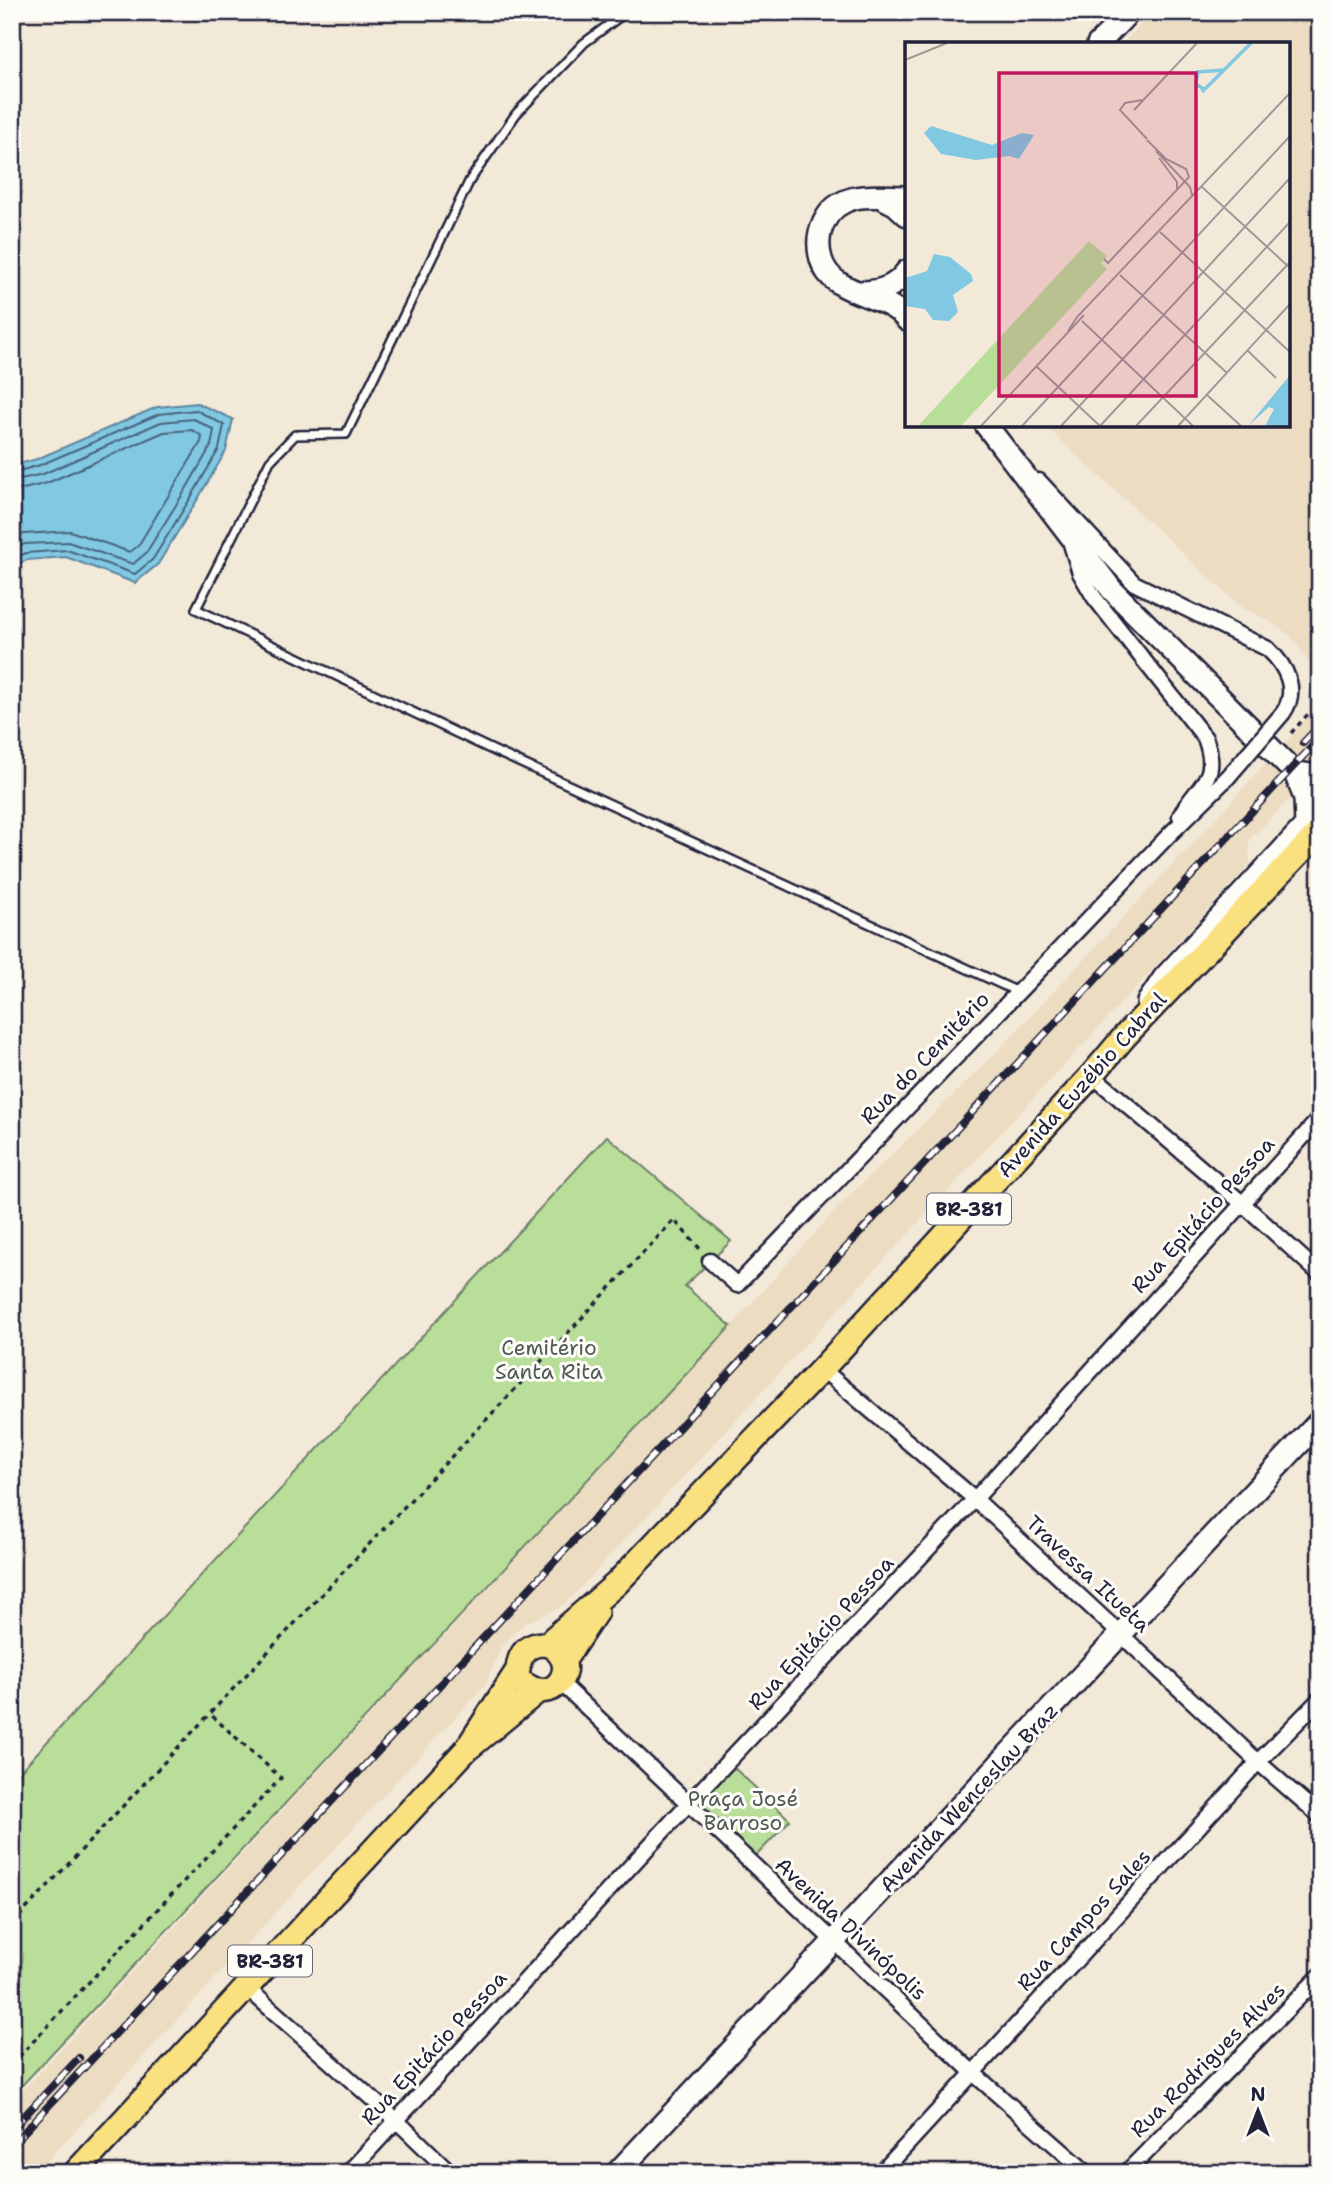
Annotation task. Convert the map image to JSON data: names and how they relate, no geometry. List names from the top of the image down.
{
  "streets": {
    "main road": ["Avenida Euzébio Cabral", "BR-381"],
    "street": [
      "Rua do Cemitério",
      "Rua Epitácio Pessoa",
      "Travessa Itueta",
      "Avenida Wenceslau Braz",
      "Rua Campos Sales",
      "Avenida Divinópolis",
      "Rua Rodrigues Alves"
    ]
  },
  "crossings": [
    ["Avenida Euzébio Cabral", "Travessa Itueta"],
    ["Avenida Euzébio Cabral", "Avenida Divinópolis"],
    ["Rua Epitácio Pessoa", "Travessa Itueta"],
    ["Rua Epitácio Pessoa", "Avenida Divinópolis"],
    ["Travessa Itueta", "Avenida Wenceslau Braz"],
    ["Travessa Itueta", "Rua Campos Sales"],
    ["Avenida Wenceslau Braz", "Avenida Divinópolis"],
    ["Rua Campos Sales", "Avenida Divinópolis"]
  ],
  "parks": ["Cemitério Santa Rita", "Praça José Barroso"],
  "north": "top"
}
